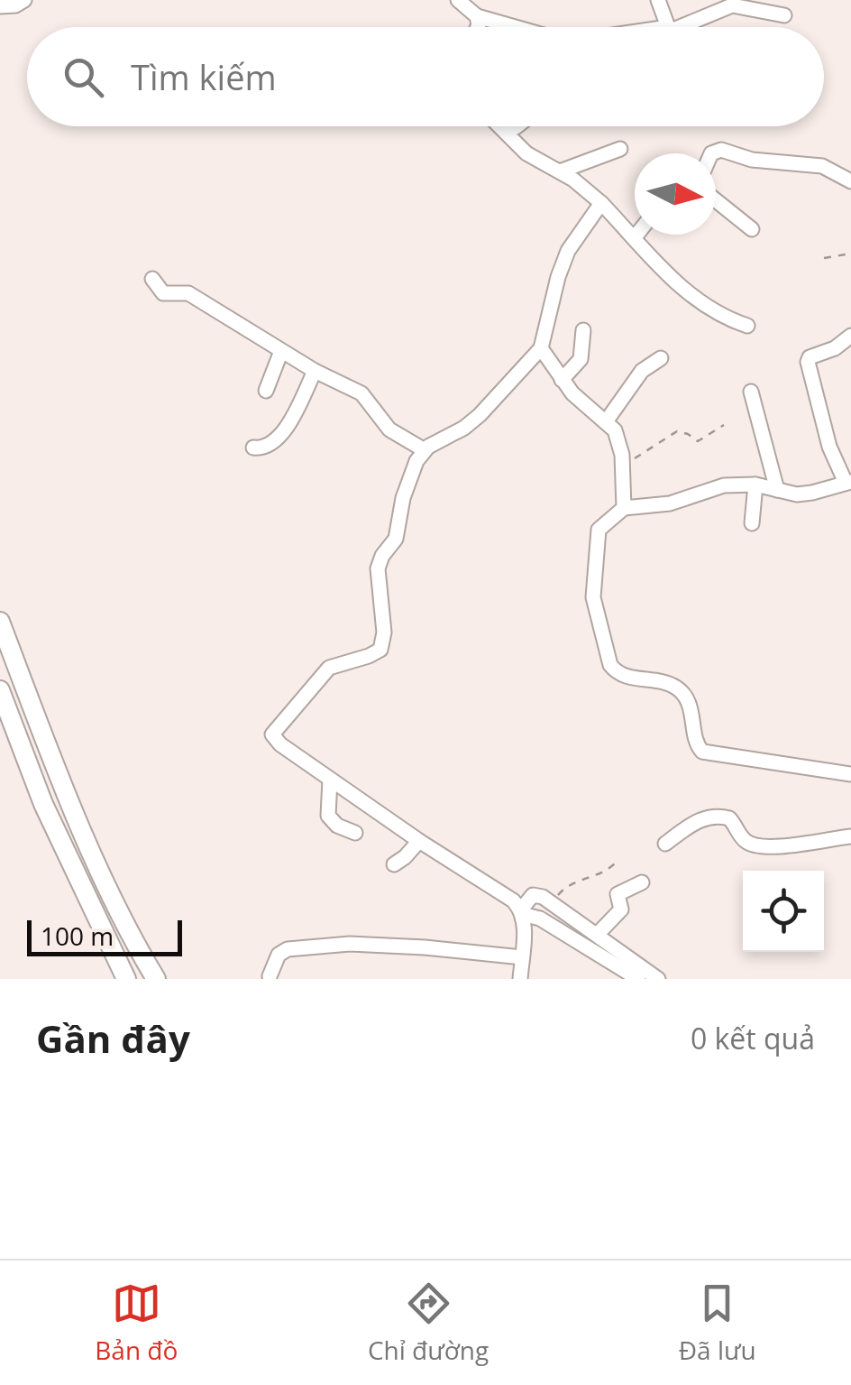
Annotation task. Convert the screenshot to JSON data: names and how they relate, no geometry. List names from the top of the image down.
{
  "scale_bar": "100 m",
  "north": "right",
  "page": {
    "search": "Tìm kiếm",
    "scale": "100 m",
    "heading": ["Gần đây", "0 kết quả"],
    "nav": ["Bản đồ", "Chỉ đường", "Đã lưu"]
  }
}
